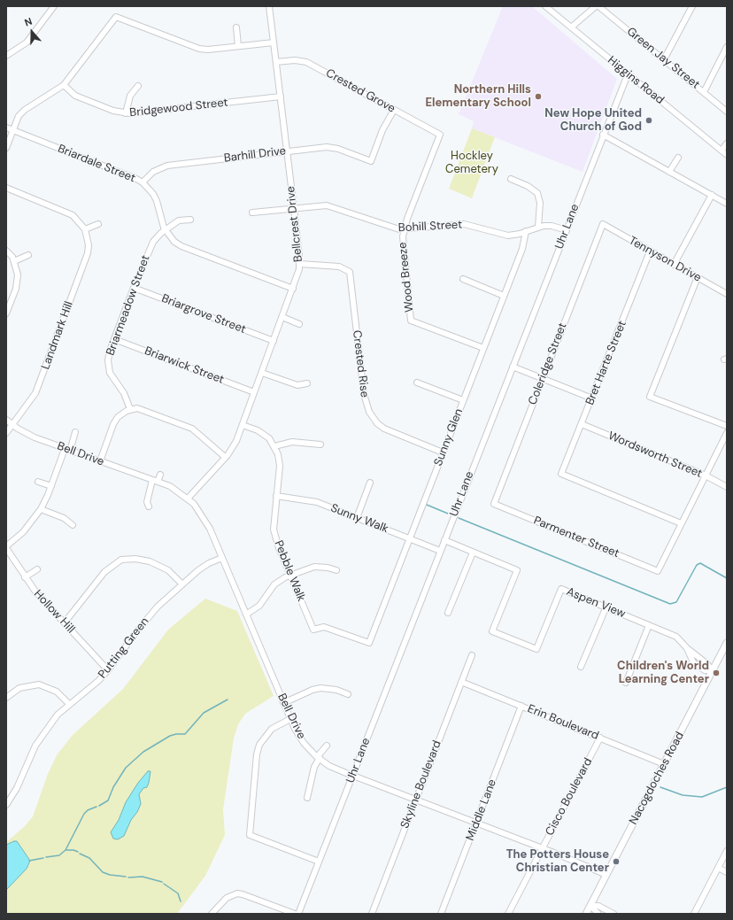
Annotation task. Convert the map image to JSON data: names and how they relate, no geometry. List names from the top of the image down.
{
  "streets": {
    "main road": ["Nacogdoches Road"],
    "street": [
      "Green Jay Street",
      "Higgins Road",
      "Crested Grove",
      "Bridgewood Street",
      "Barhill Drive",
      "Briardale Street",
      "Bellcrest Drive",
      "Bohill Street",
      "Uhr Lane",
      "Tennyson Drive",
      "Wood Breeze",
      "Briarmeadow Street",
      "Briargrove Street",
      "Landmark Hill",
      "Bret Harte Street",
      "Crested Rise",
      "Coleridge Street",
      "Briarwick Street",
      "Sunny Glen",
      "Bell Drive",
      "Wordsworth Street",
      "Sunny Walk",
      "Parmenter Street",
      "Pebble Walk",
      "Aspen View",
      "Hollow Hill",
      "Putting Green",
      "Erin Boulevard",
      "Skyline Boulevard",
      "Cisco Boulevard",
      "Middle Lane"
    ]
  },
  "crossings": [
    ["Higgins Road", "Uhr Lane"],
    ["Crested Grove", "Barhill Drive"],
    ["Crested Grove", "Bellcrest Drive"],
    ["Crested Grove", "Wood Breeze"],
    ["Bridgewood Street", "Bellcrest Drive"],
    ["Barhill Drive", "Briardale Street"],
    ["Barhill Drive", "Bellcrest Drive"],
    ["Briardale Street", "Bellcrest Drive"],
    ["Briardale Street", "Briarmeadow Street"],
    ["Bellcrest Drive", "Bohill Street"],
    ["Bellcrest Drive", "Briargrove Street"],
    ["Bellcrest Drive", "Crested Rise"],
    ["Bellcrest Drive", "Briarwick Street"],
    ["Bellcrest Drive", "Bell Drive"],
    ["Bellcrest Drive", "Pebble Walk"],
    ["Bohill Street", "Uhr Lane"],
    ["Bohill Street", "Wood Breeze"],
    ["Bohill Street", "Sunny Glen"],
    ["Uhr Lane", "Bell Drive"],
    ["Uhr Lane", "Sunny Walk"],
    ["Uhr Lane", "Aspen View"],
    ["Tennyson Drive", "Bret Harte Street"],
    ["Tennyson Drive", "Coleridge Street"],
    ["Wood Breeze", "Sunny Glen"],
    ["Briarmeadow Street", "Briargrove Street"],
    ["Briarmeadow Street", "Briarwick Street"],
    ["Landmark Hill", "Bell Drive"],
    ["Bret Harte Street", "Wordsworth Street"],
    ["Bret Harte Street", "Parmenter Street"],
    ["Crested Rise", "Sunny Glen"],
    ["Coleridge Street", "Parmenter Street"],
    ["Sunny Glen", "Sunny Walk"],
    ["Sunny Glen", "Pebble Walk"],
    ["Bell Drive", "Putting Green"],
    ["Bell Drive", "Nacogdoches Road"],
    ["Bell Drive", "Skyline Boulevard"],
    ["Bell Drive", "Cisco Boulevard"],
    ["Bell Drive", "Middle Lane"],
    ["Sunny Walk", "Pebble Walk"],
    ["Aspen View", "Nacogdoches Road"],
    ["Hollow Hill", "Putting Green"],
    ["Erin Boulevard", "Nacogdoches Road"],
    ["Erin Boulevard", "Skyline Boulevard"],
    ["Erin Boulevard", "Cisco Boulevard"],
    ["Erin Boulevard", "Middle Lane"]
  ],
  "parks": ["Hockley Cemetery"],
  "places": [
    "Northern Hills Elementary School",
    "New Hope United Church of God",
    "Children's World Learning Center",
    "The Potters House Christian Center"
  ],
  "north": "top"
}
